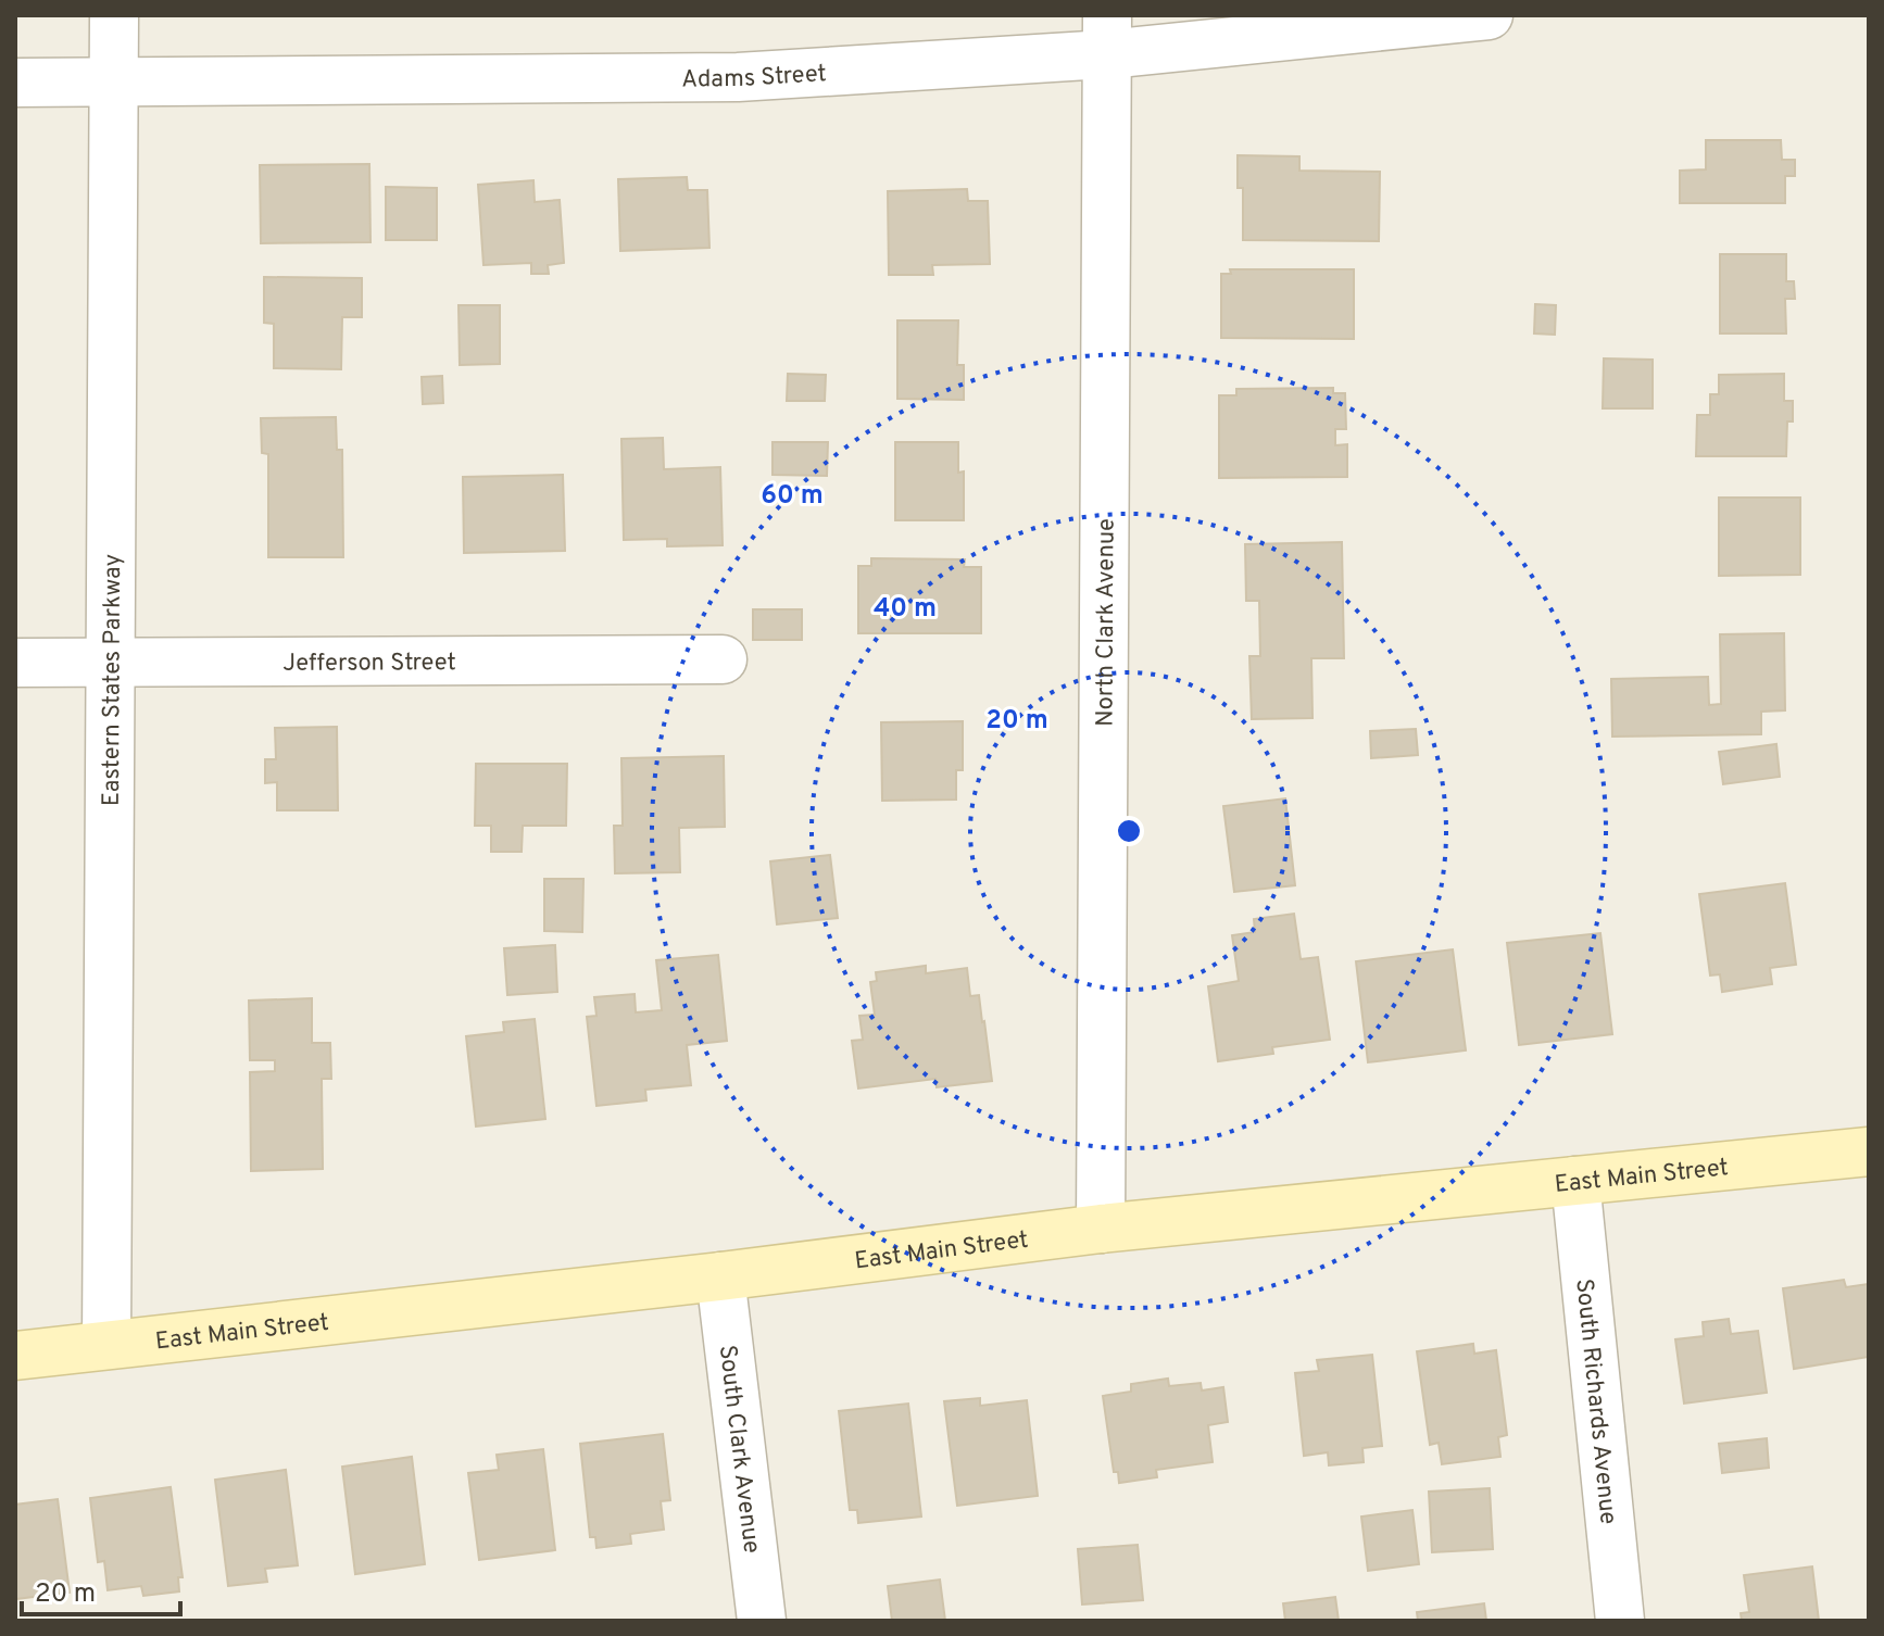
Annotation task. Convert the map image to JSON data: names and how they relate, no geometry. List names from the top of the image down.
{
  "streets": {
    "street": [
      "Adams Street",
      "North Clark Avenue",
      "Jefferson Street",
      "Eastern States Parkway",
      "East Main Street",
      "South Richards Avenue",
      "South Clark Avenue"
    ]
  },
  "crossings": [
    ["Adams Street", "North Clark Avenue"],
    ["Adams Street", "Eastern States Parkway"],
    ["North Clark Avenue", "East Main Street"],
    ["Jefferson Street", "Eastern States Parkway"],
    ["Eastern States Parkway", "East Main Street"],
    ["East Main Street", "South Richards Avenue"],
    ["East Main Street", "South Clark Avenue"]
  ],
  "scale_bar": "20 m",
  "rings": ["60 m", "40 m", "20 m"]
}
